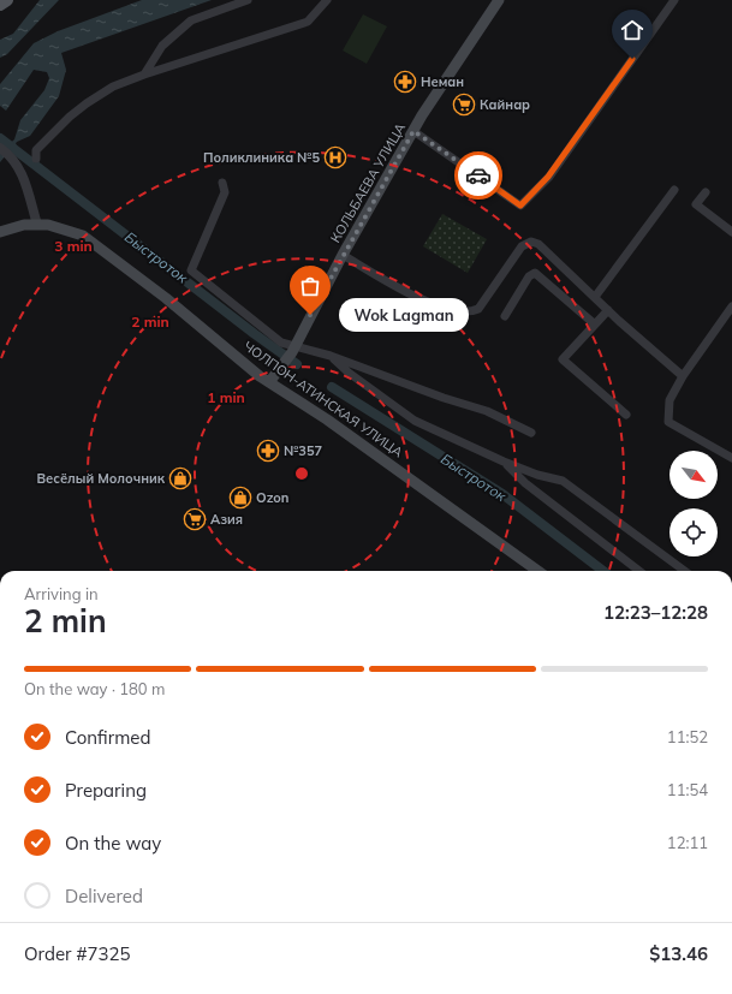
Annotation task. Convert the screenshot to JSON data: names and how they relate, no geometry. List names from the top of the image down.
{
  "streets": {
    "main road": ["КОЛЬБАЕВА УЛИЦА", "ЧОЛПОН-АТИНСКАЯ УЛИЦА"]
  },
  "crossings": [
    ["КОЛЬБАЕВА УЛИЦА", "ЧОЛПОН-АТИНСКАЯ УЛИЦА"]
  ],
  "water": ["Быстроток"],
  "places": {
    "pharmacy": ["Неман", "№357"],
    "supermarket": ["Кайнар", "Азия"],
    "hospital": ["Поликлиника №5"],
    "other": ["Wok Lagman"],
    "shop": ["Весёлый Молочник", "Ozon"]
  },
  "north": "bottom right",
  "page": {
    "bubble": "Wok Lagman",
    "heading": ["2 min", "Arriving in", "12:23–12:28"],
    "panel": ["Order #7325", "$13.46"],
    "bar": "On the way · 180 m",
    "list": [
      ["Confirmed", "11:52"],
      ["Preparing", "11:54"],
      ["On the way", "12:11"],
      "Delivered"
    ]
  },
  "rings": ["3 min", "2 min", "1 min"]
}
